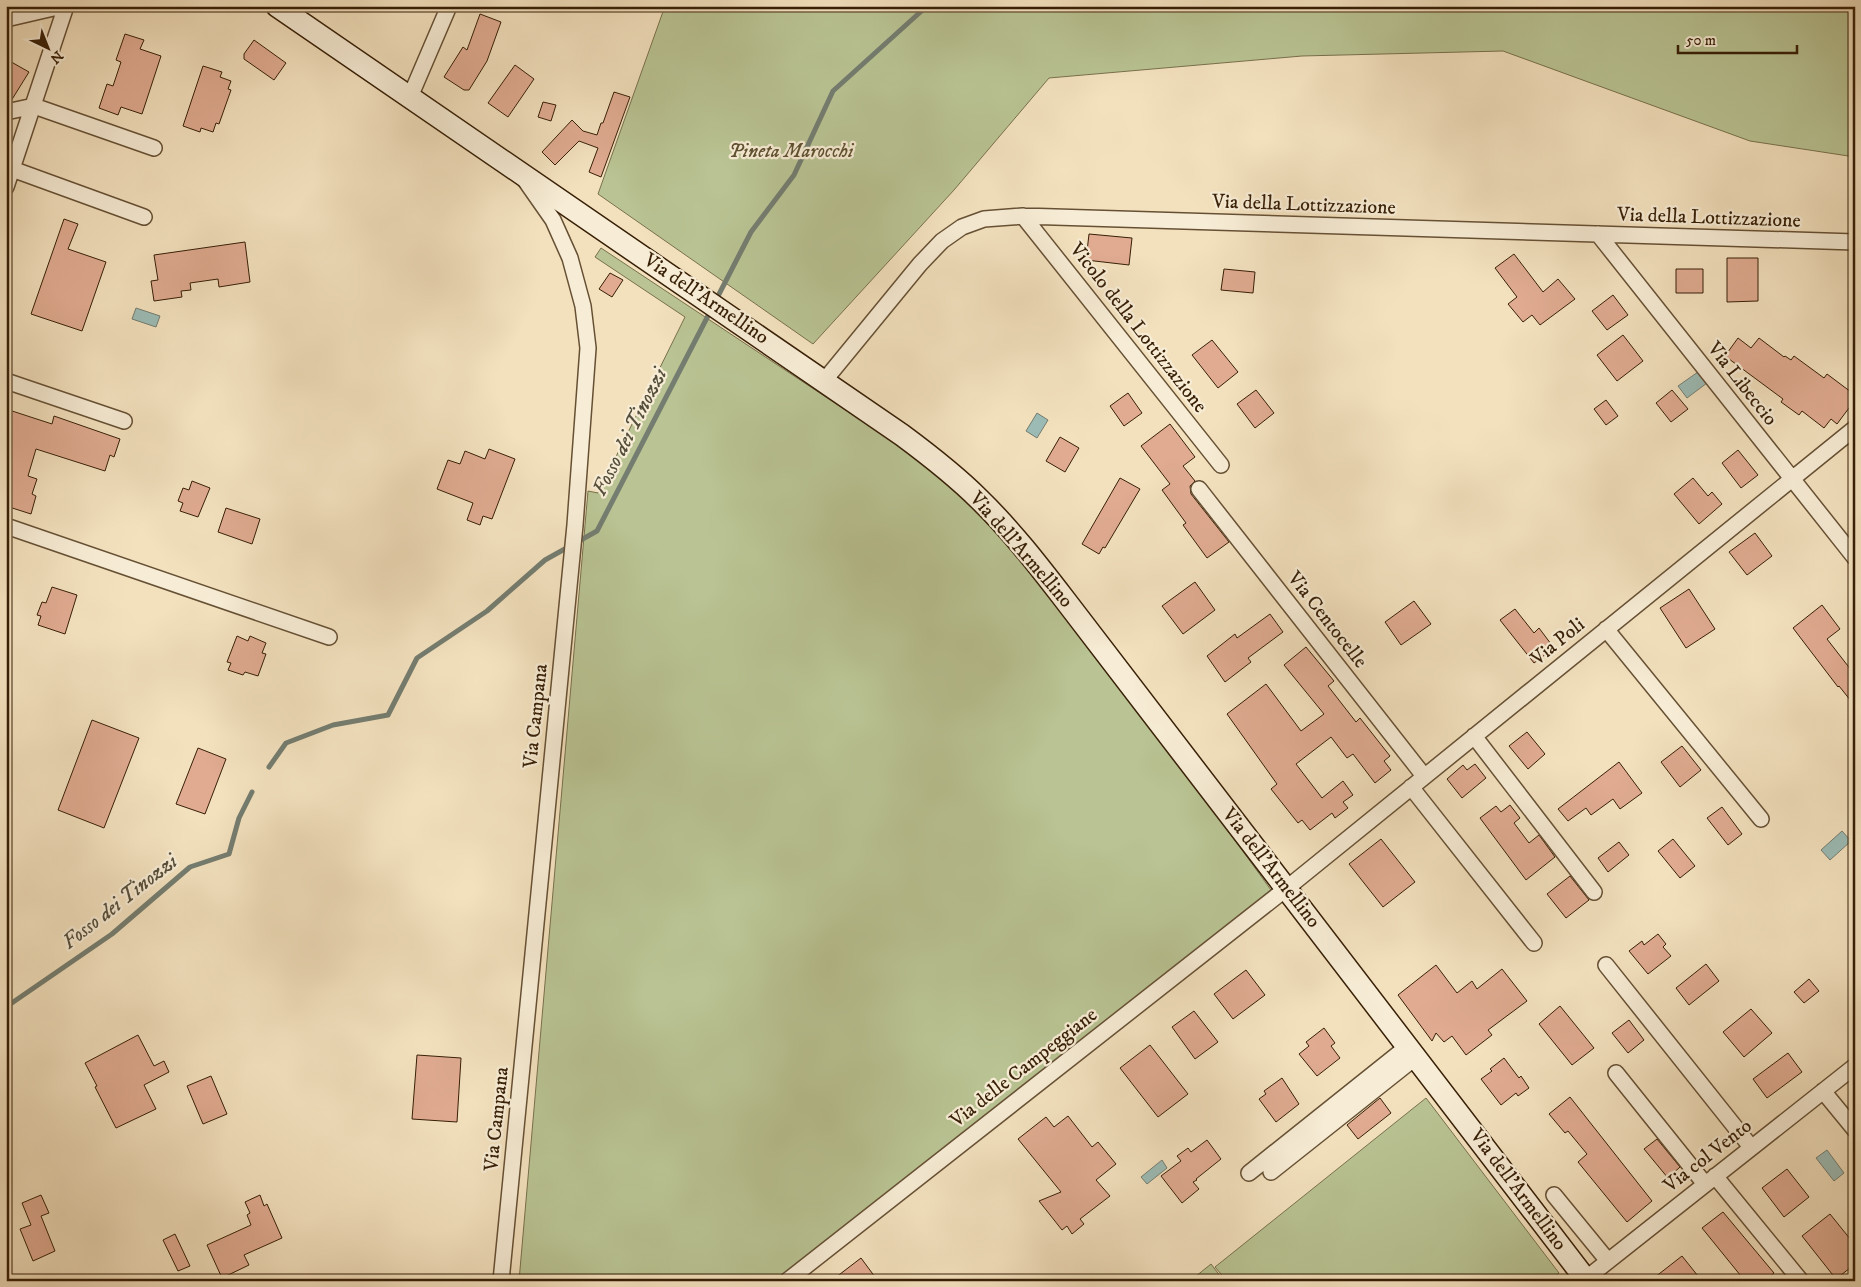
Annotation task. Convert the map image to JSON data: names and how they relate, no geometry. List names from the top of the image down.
{
  "streets": {
    "street": [
      "Via della Lottizzazione",
      "Via dell'Armellino",
      "Vicolo della Lottizzazione",
      "Via Libeccio",
      "Via Centocelle",
      "Via Poli",
      "Via Campana",
      "Via delle Campeggiane",
      "Via col Vento"
    ]
  },
  "crossings": [
    ["Via della Lottizzazione", "Via dell'Armellino"],
    ["Via della Lottizzazione", "Vicolo della Lottizzazione"],
    ["Via della Lottizzazione", "Via Libeccio"],
    ["Via dell'Armellino", "Via Poli"],
    ["Via dell'Armellino", "Via Campana"],
    ["Via dell'Armellino", "Via delle Campeggiane"],
    ["Via dell'Armellino", "Via col Vento"],
    ["Via Libeccio", "Via Poli"],
    ["Via Centocelle", "Via Poli"],
    ["Via Poli", "Via delle Campeggiane"]
  ],
  "water": ["Fosso dei Tinozzi"],
  "parks": ["Pineta Marocchi"],
  "scale_bar": "50 m",
  "north": "bottom right"
}
